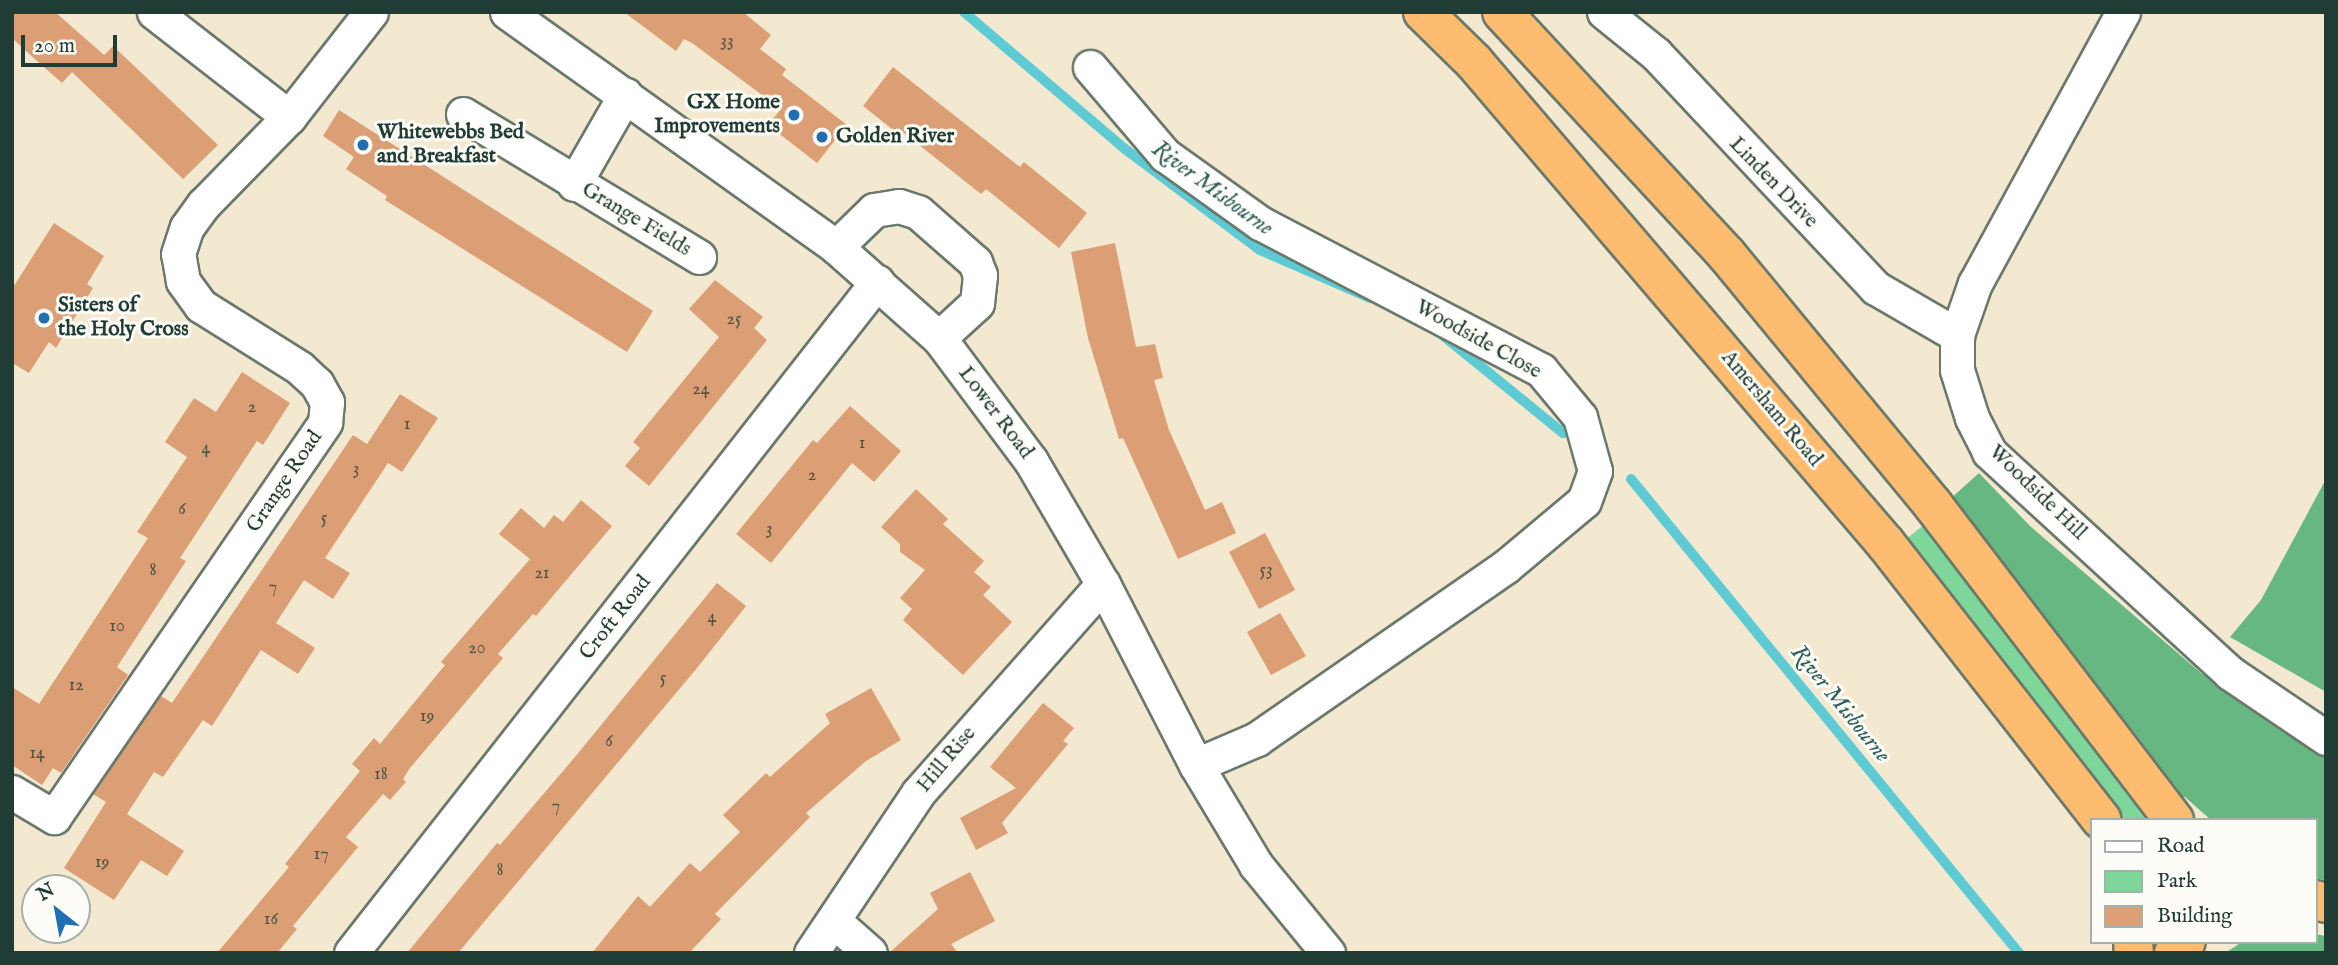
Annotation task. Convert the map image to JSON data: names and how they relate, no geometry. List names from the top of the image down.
{
  "streets": {
    "highway": ["Amersham Road"],
    "street": [
      "Linden Drive",
      "Grange Fields",
      "Woodside Close",
      "Lower Road",
      "Grange Road",
      "Woodside Hill",
      "Croft Road",
      "Hill Rise"
    ]
  },
  "crossings": [
    ["Linden Drive", "Woodside Hill"],
    ["Grange Fields", "Lower Road"],
    ["Woodside Close", "Lower Road"],
    ["Lower Road", "Croft Road"],
    ["Lower Road", "Hill Rise"]
  ],
  "water": ["River Misbourne"],
  "places": [
    "GX Home Improvements",
    "Golden River",
    "Whitewebbs Bed and Breakfast",
    "Sisters of the Holy Cross"
  ],
  "house_numbers": [
    "33",
    "25",
    "24",
    "2",
    "1",
    "1",
    "4",
    "3",
    "2",
    "6",
    "5",
    "3",
    "8",
    "53",
    "21",
    "7",
    "4",
    "10",
    "20",
    "5",
    "12",
    "19",
    "6",
    "14",
    "18",
    "7",
    "17",
    "19",
    "8",
    "16"
  ],
  "legend": ["Road", "Park", "Building"],
  "scale_bar": "20 m",
  "north": "top left"
}
